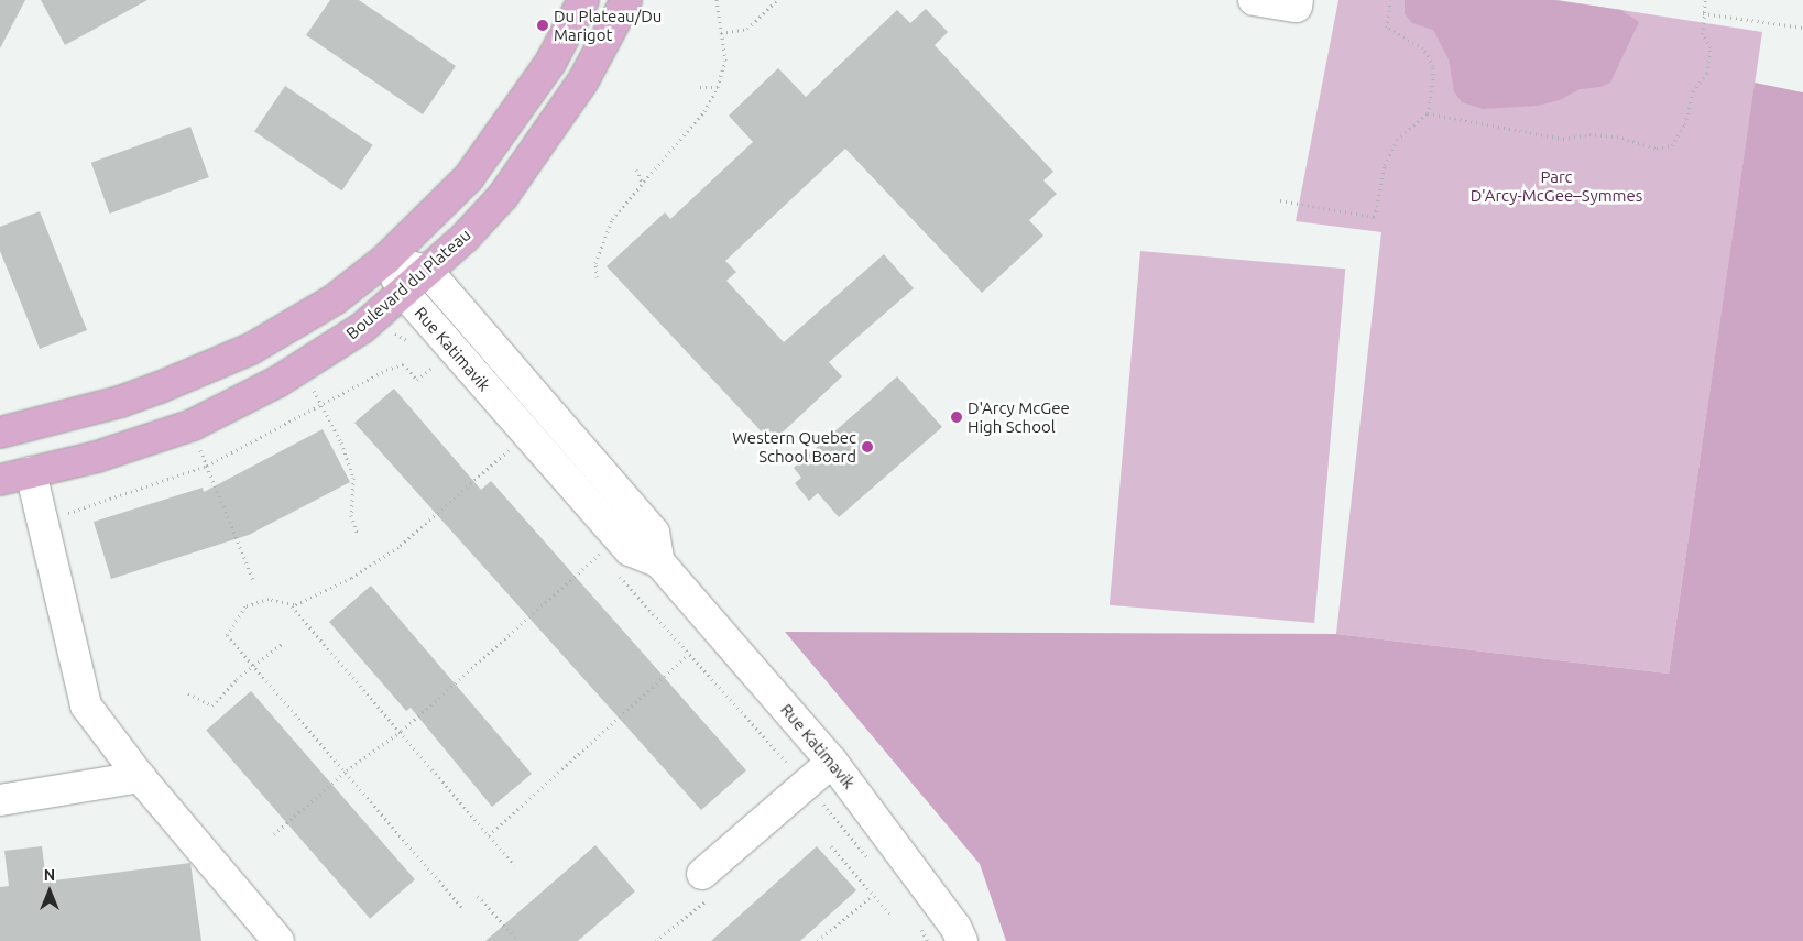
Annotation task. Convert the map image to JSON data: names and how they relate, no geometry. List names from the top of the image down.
{
  "streets": {
    "main road": ["Boulevard du Plateau"],
    "street": ["Rue Katimavik"]
  },
  "crossings": [
    ["Boulevard du Plateau", "Rue Katimavik"]
  ],
  "parks": ["Parc D'Arcy-McGee–Symmes"],
  "places": ["Du Plateau/Du Marigot", "D'Arcy McGee High School", "Western Quebec School Board"],
  "north": "top"
}
